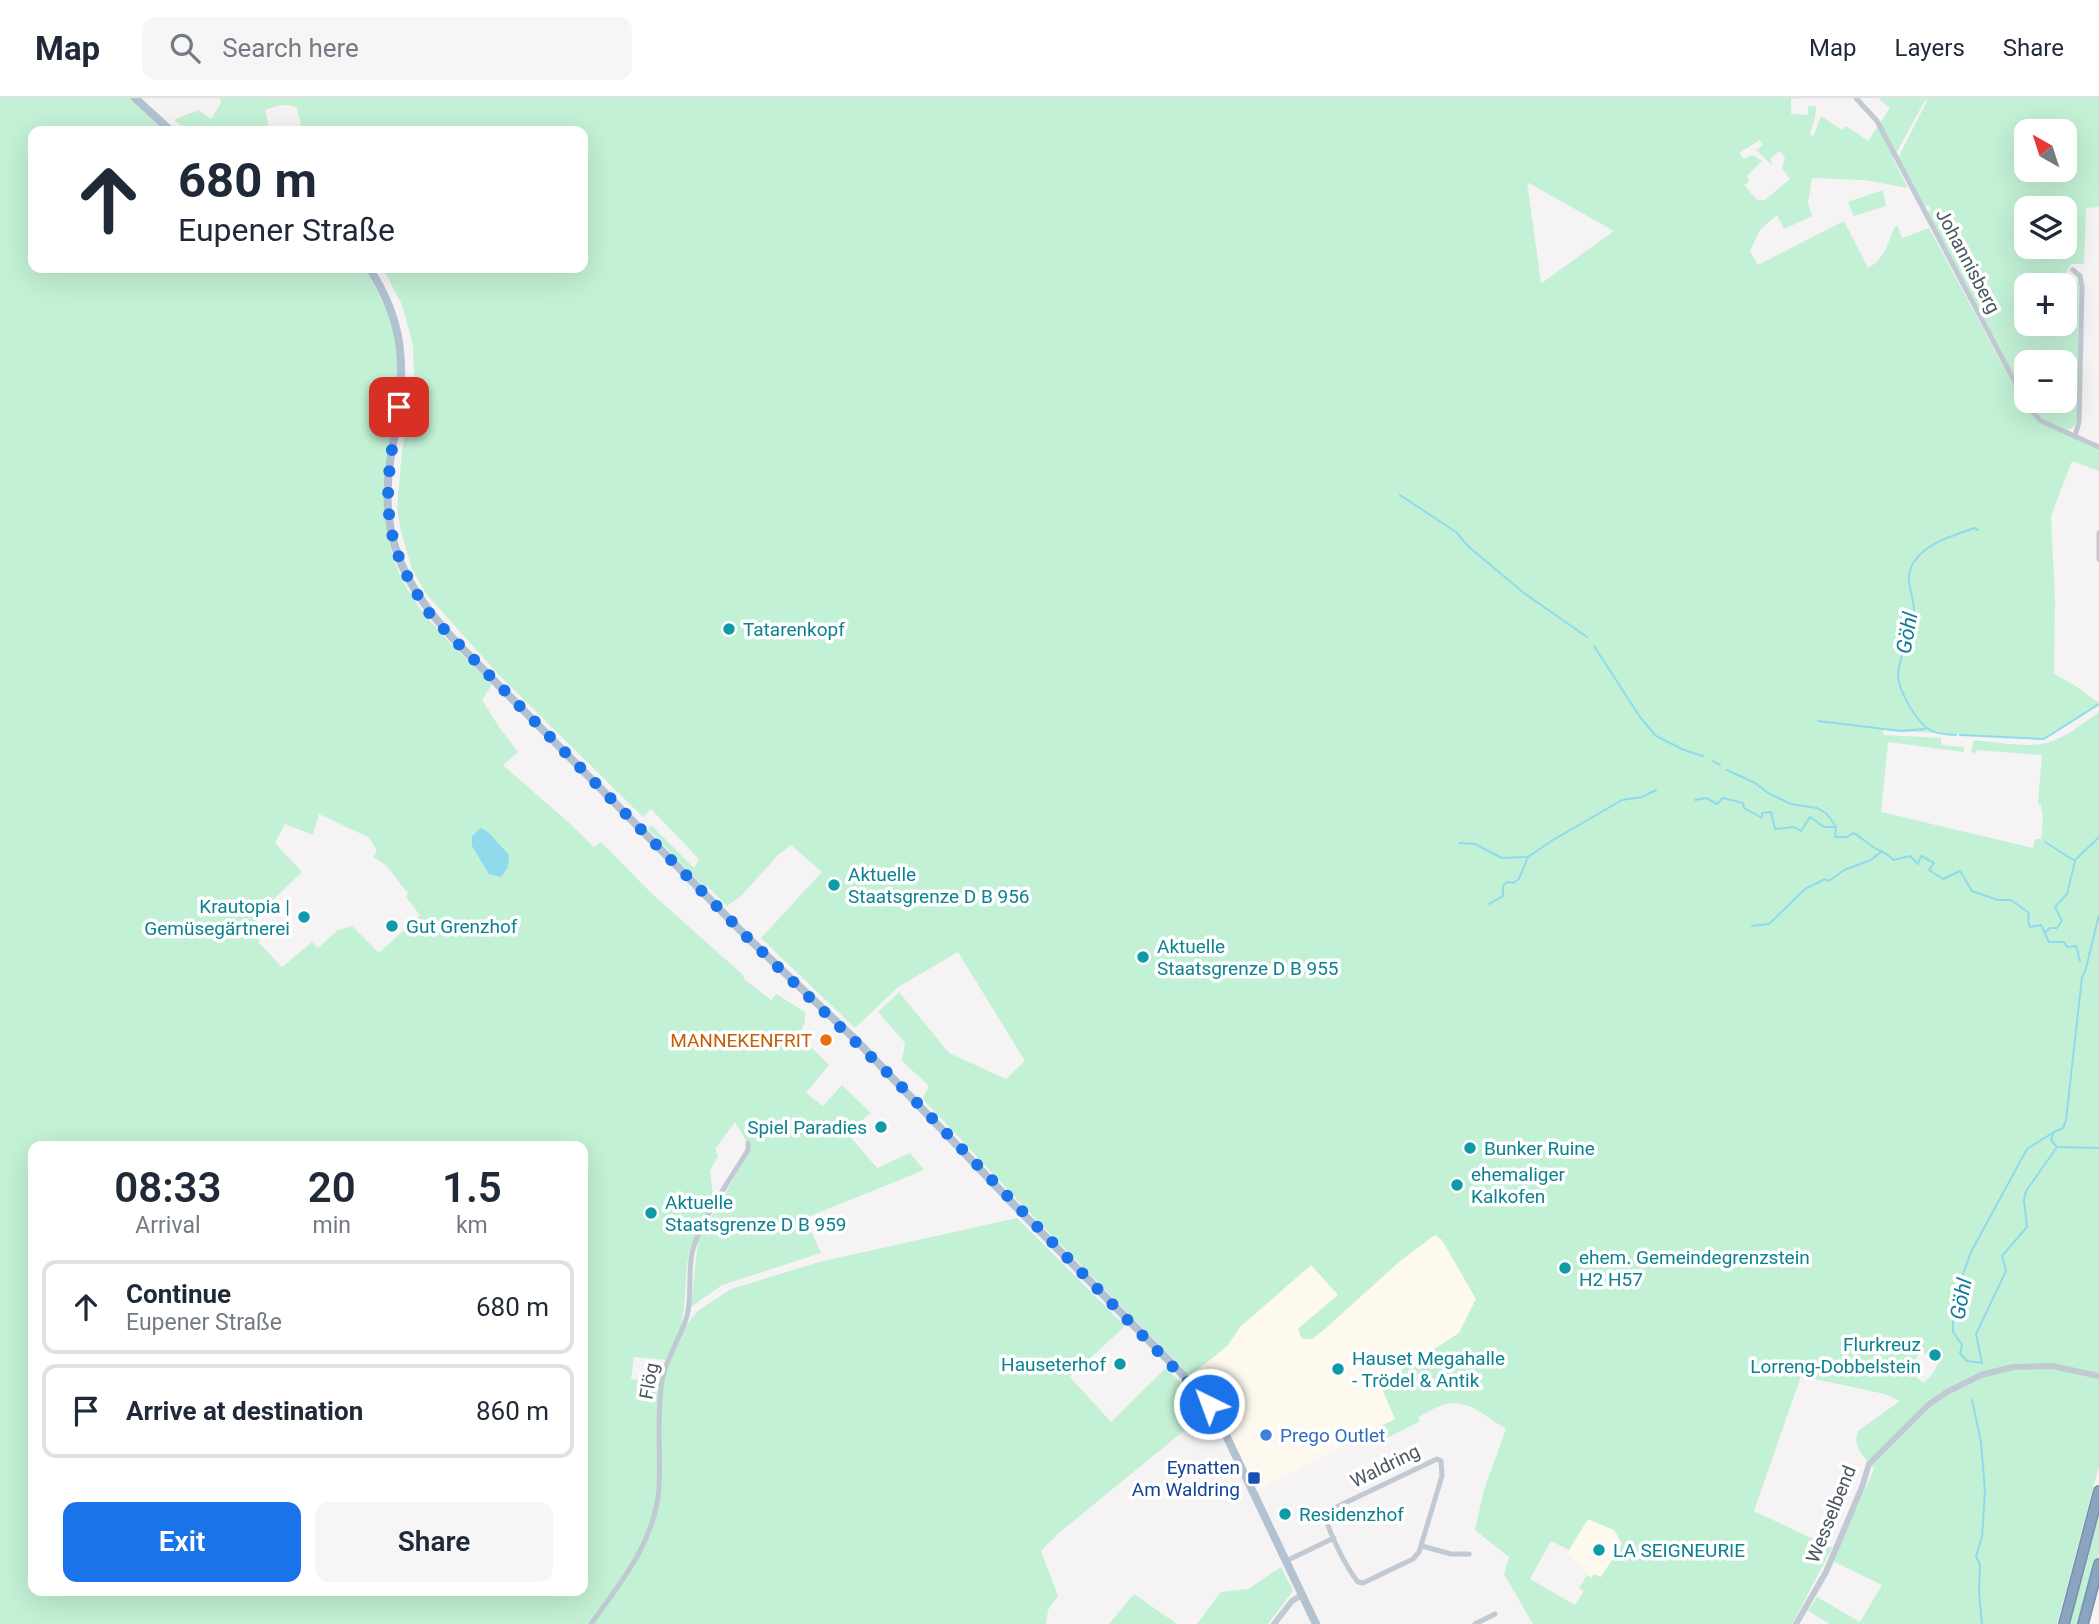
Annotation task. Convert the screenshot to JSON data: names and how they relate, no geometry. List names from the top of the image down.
{
  "streets": {
    "street": [
      "Johannisberg",
      "Flög",
      "Waldring",
      "Wesselbend"
    ]
  },
  "water": ["Göhl"],
  "places": {
    "other": [
      "Tatarenkopf",
      "Aktuelle Staatsgrenze D B 956",
      "Krautopia | Gemüsegärtnerei",
      "Gut Grenzhof",
      "Aktuelle Staatsgrenze D B 955",
      "MANNEKENFRIT",
      "Spiel Paradies",
      "Bunker Ruine",
      "ehemaliger Kalkofen",
      "Aktuelle Staatsgrenze D B 959",
      "ehem. Gemeindegrenzstein H2 H57",
      "Flurkreuz Lorreng-Dobbelstein",
      "Hauseterhof",
      "Hauset Megahalle - Trödel & Antik",
      "Prego Outlet",
      "Residenzhof",
      "LA SEIGNEURIE"
    ],
    "transit": ["Eynatten Am Waldring"]
  },
  "north": "top left",
  "page": {
    "header": "Map",
    "search": "Search here",
    "nav": ["Map", "Layers", "Share"],
    "map_buttons": ["+", "−"],
    "turn": ["680 m", "Eupener Straße"],
    "eta": [
      "08:33",
      "Arrival",
      "20",
      "min",
      "1.5",
      "km"
    ],
    "list": [
      {
        "name": "Continue",
        "note": "Eupener Straße",
        "value": "680 m"
      },
      {
        "name": "Arrive at destination",
        "value": "860 m"
      }
    ],
    "buttons": ["Exit", "Share"]
  }
}
